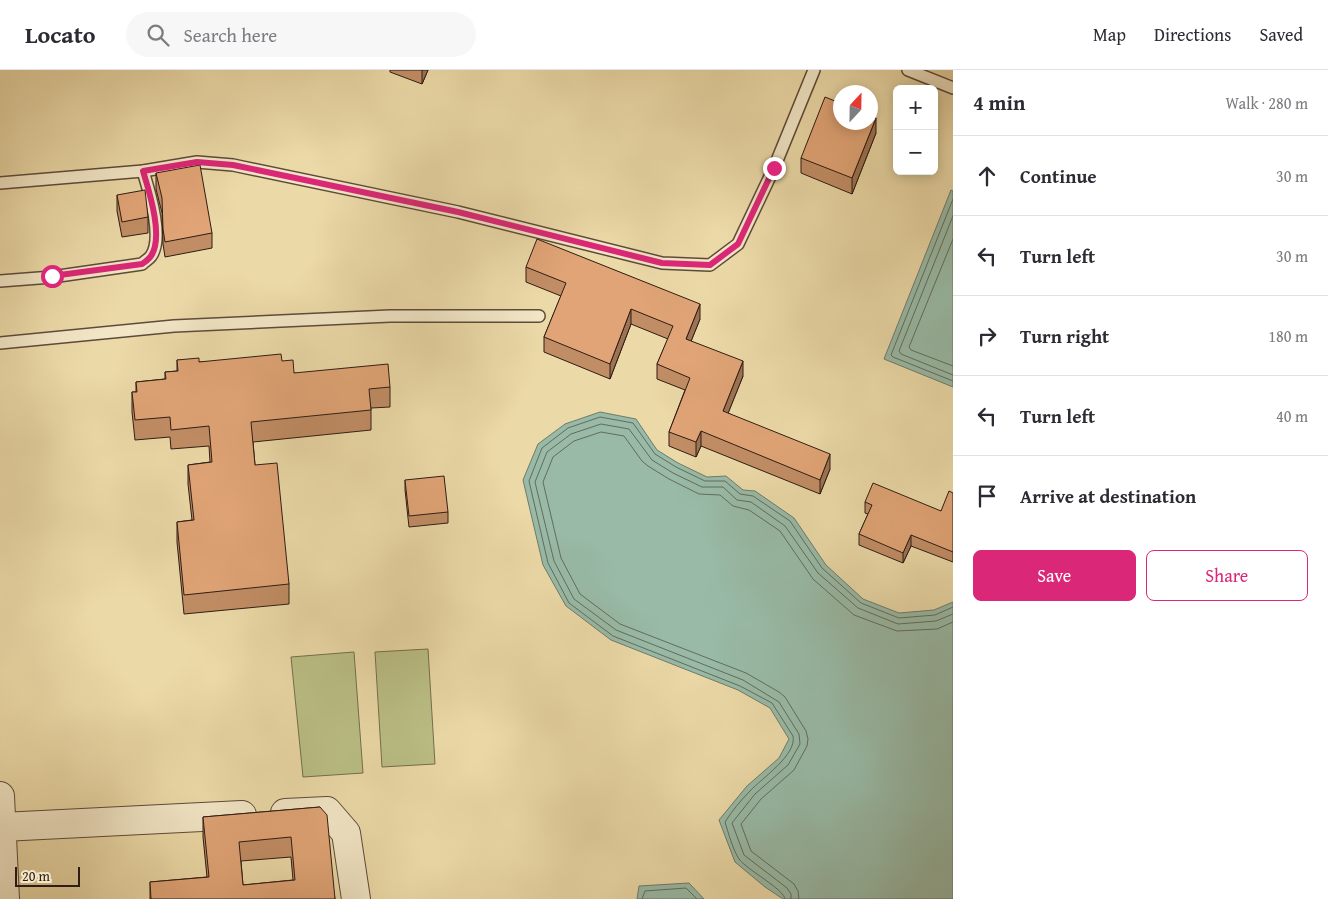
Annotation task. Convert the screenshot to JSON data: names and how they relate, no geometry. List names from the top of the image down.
{
  "scale_bar": "20 m",
  "north": "top",
  "page": {
    "header": "Locato",
    "search": "Search here",
    "nav": ["Map", "Directions", "Saved"],
    "heading": ["4 min", "Walk · 280 m"],
    "map_buttons": ["+", "−"],
    "list": [
      ["Continue", "30 m"],
      ["Turn left", "30 m"],
      ["Turn right", "180 m"],
      ["Turn left", "40 m"],
      "Arrive at destination"
    ],
    "buttons": ["Save", "Share"],
    "scale": "20 m"
  }
}
